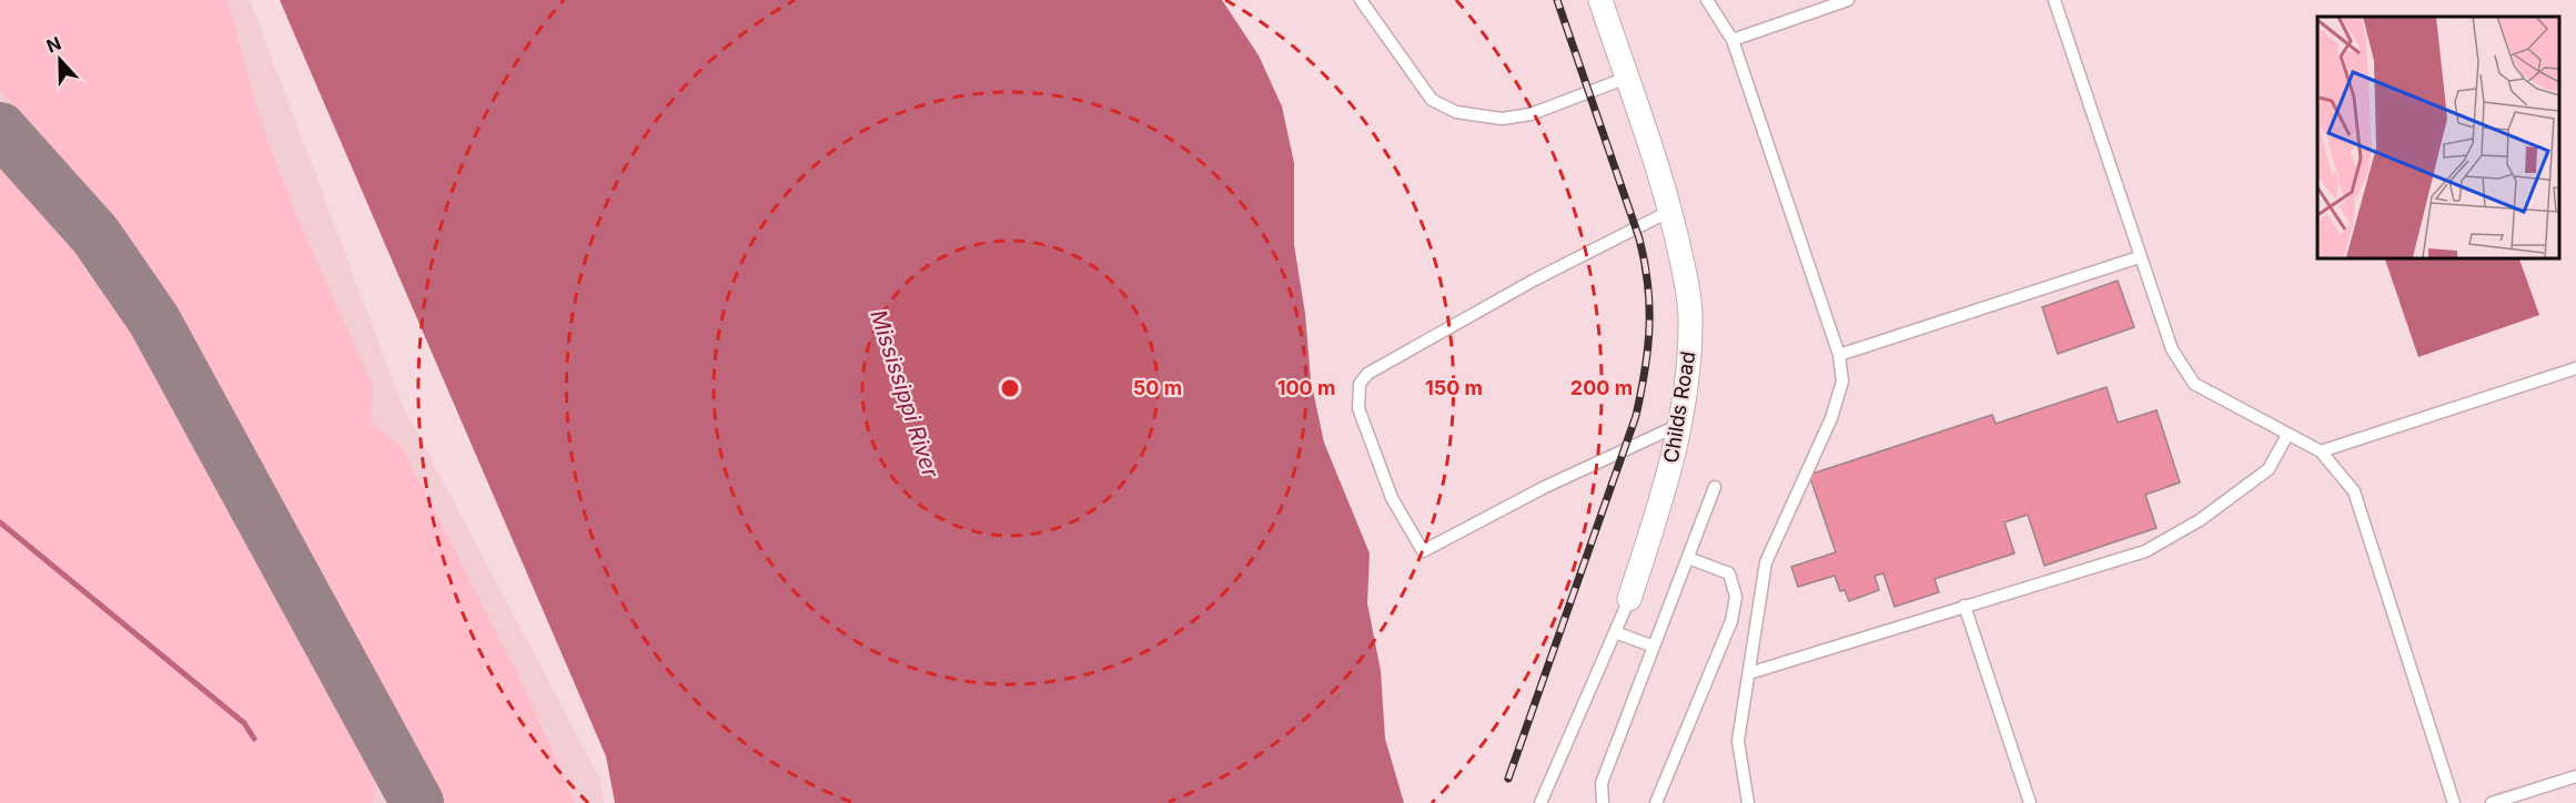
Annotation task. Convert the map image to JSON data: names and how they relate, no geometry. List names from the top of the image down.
{
  "streets": {
    "street": ["Childs Road"]
  },
  "water": ["Mississippi River"],
  "north": "top",
  "rings": [
    "50 m",
    "100 m",
    "150 m",
    "200 m"
  ]
}
